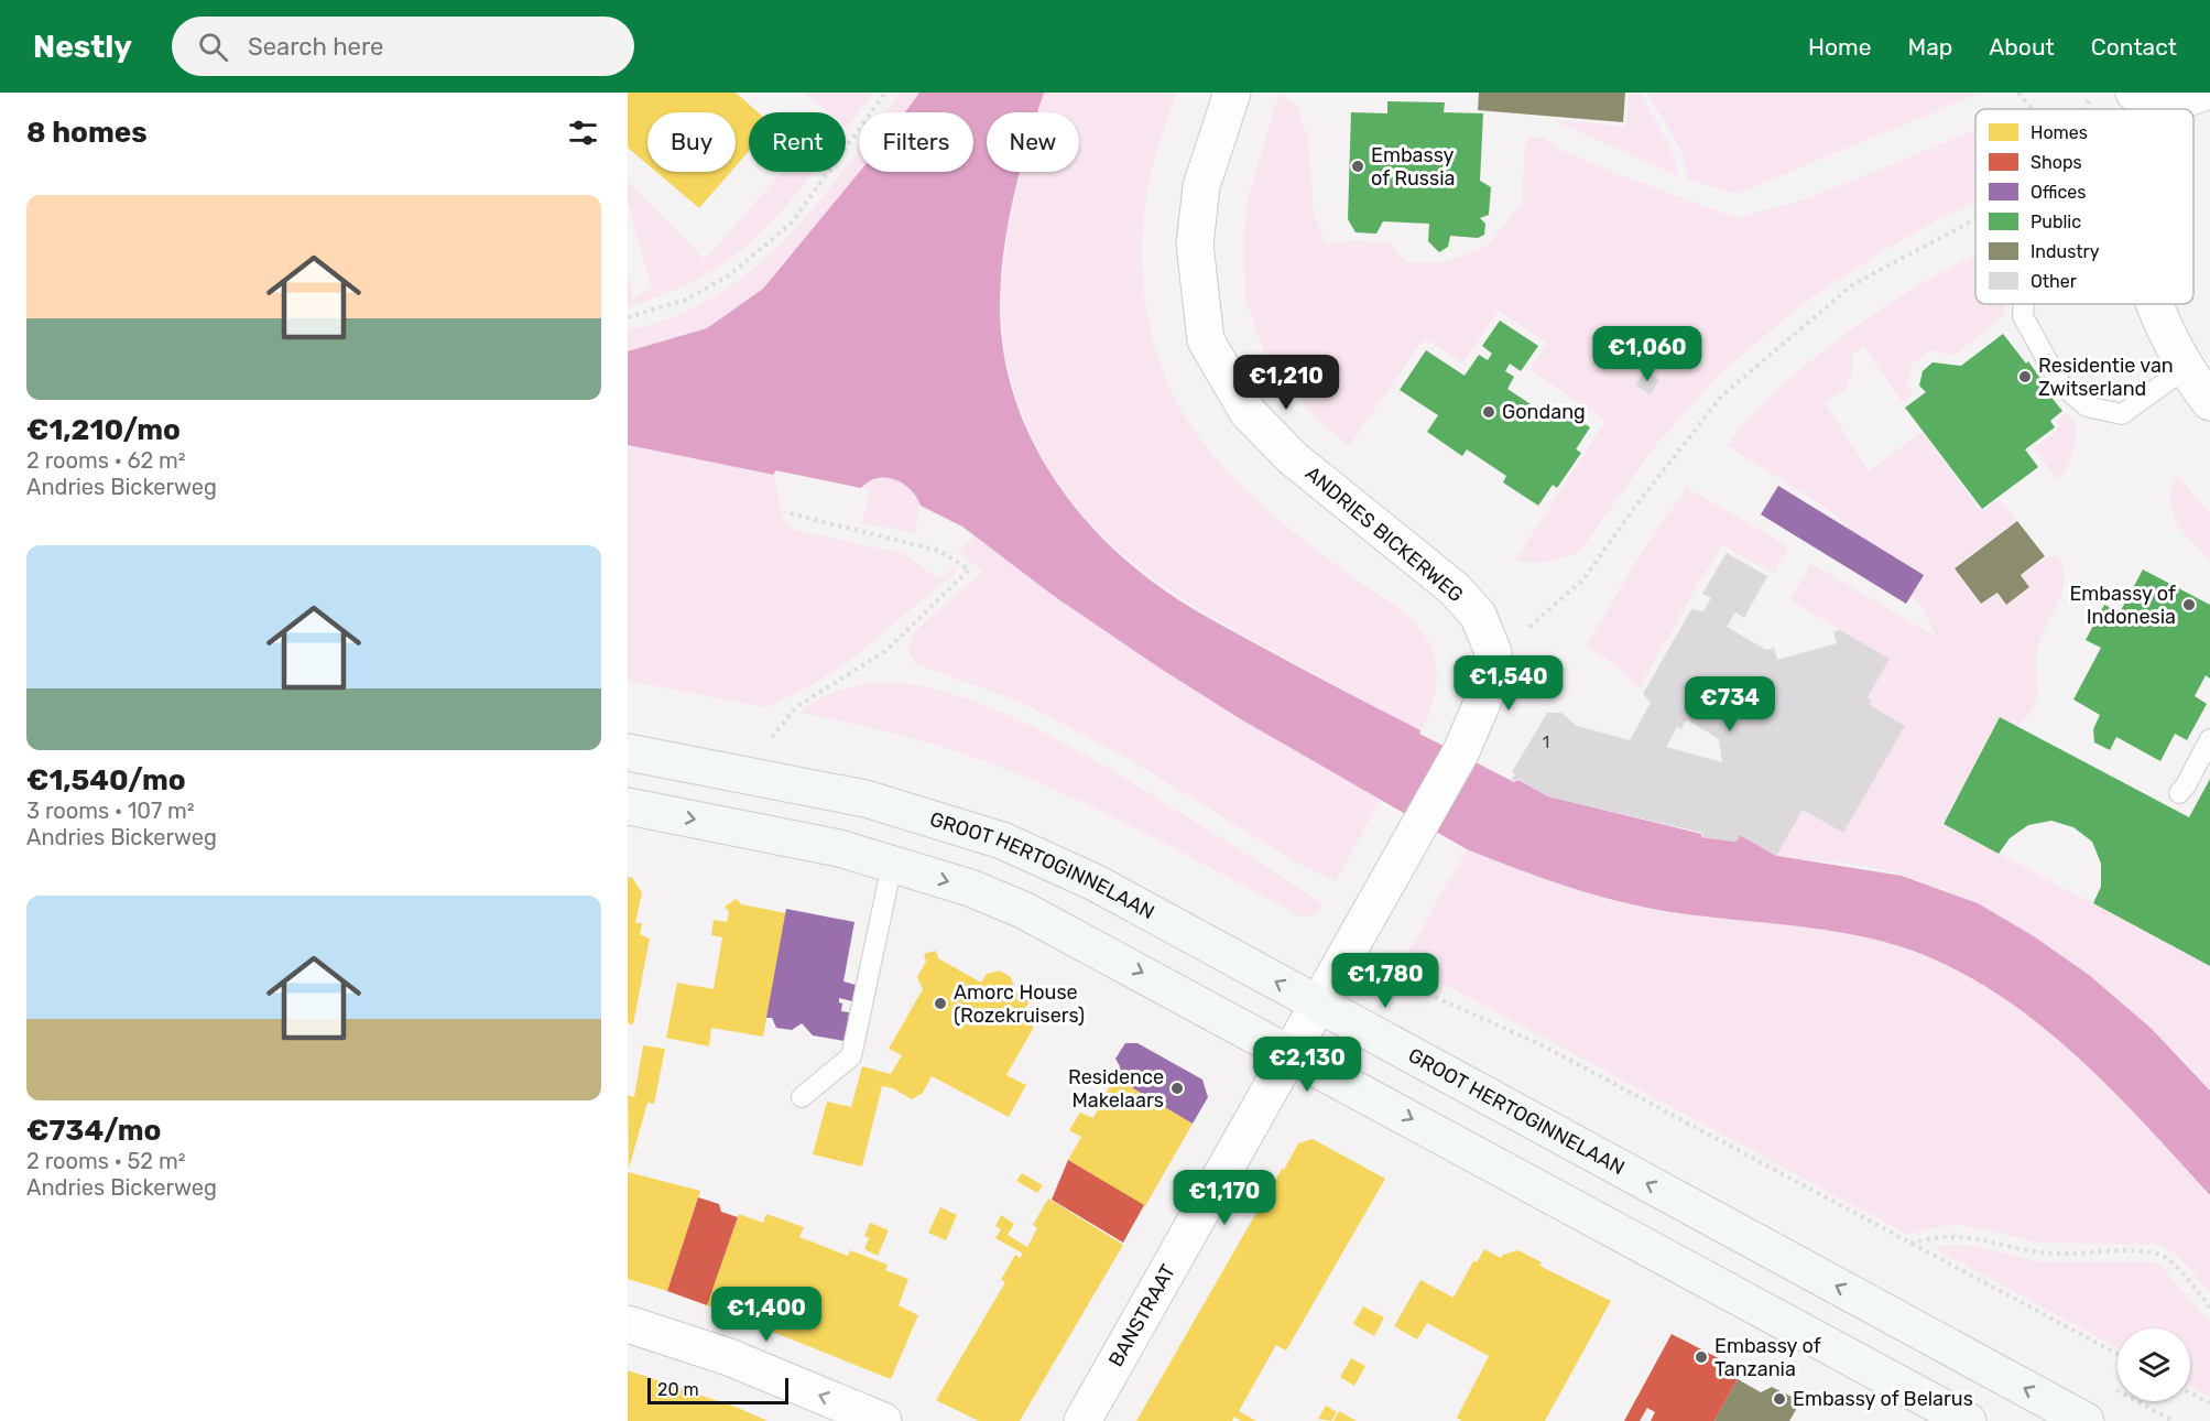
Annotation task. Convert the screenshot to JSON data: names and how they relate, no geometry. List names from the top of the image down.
{
  "streets": {
    "main road": ["GROOT HERTOGINNELAAN"],
    "street": ["ANDRIES BICKERWEG", "BANSTRAAT"]
  },
  "crossings": [
    ["GROOT HERTOGINNELAAN", "BANSTRAAT"]
  ],
  "places": [
    "Embassy of Russia",
    "Residentie van Zwitserland",
    "Gondang",
    "Embassy of Indonesia",
    "Amorc House (Rozekruisers)",
    "Residence Makelaars",
    "Embassy of Tanzania",
    "Embassy of Belarus"
  ],
  "house_numbers": ["1"],
  "legend": [
    "Homes",
    "Shops",
    "Offices",
    "Public",
    "Industry",
    "Other"
  ],
  "scale_bar": "20 m",
  "page": {
    "header": "Nestly",
    "search": "Search here",
    "nav": [
      "Home",
      "Map",
      "About",
      "Contact"
    ],
    "heading": "8 homes",
    "chip": [
      "Buy",
      "Rent",
      "Filters",
      "New"
    ],
    "list": [
      {
        "name": "€1,210/mo",
        "note": "2 rooms · 62 m² · Andries Bickerweg"
      },
      {
        "name": "€1,540/mo",
        "note": "3 rooms · 107 m² · Andries Bickerweg"
      },
      {
        "name": "€734/mo",
        "note": "2 rooms · 52 m² · Andries Bickerweg"
      }
    ],
    "price": [
      "€1,060",
      "€1,210",
      "€1,540",
      "€734",
      "€1,780",
      "€2,130",
      "€1,170",
      "€1,400"
    ],
    "scale": "20 m"
  }
}
